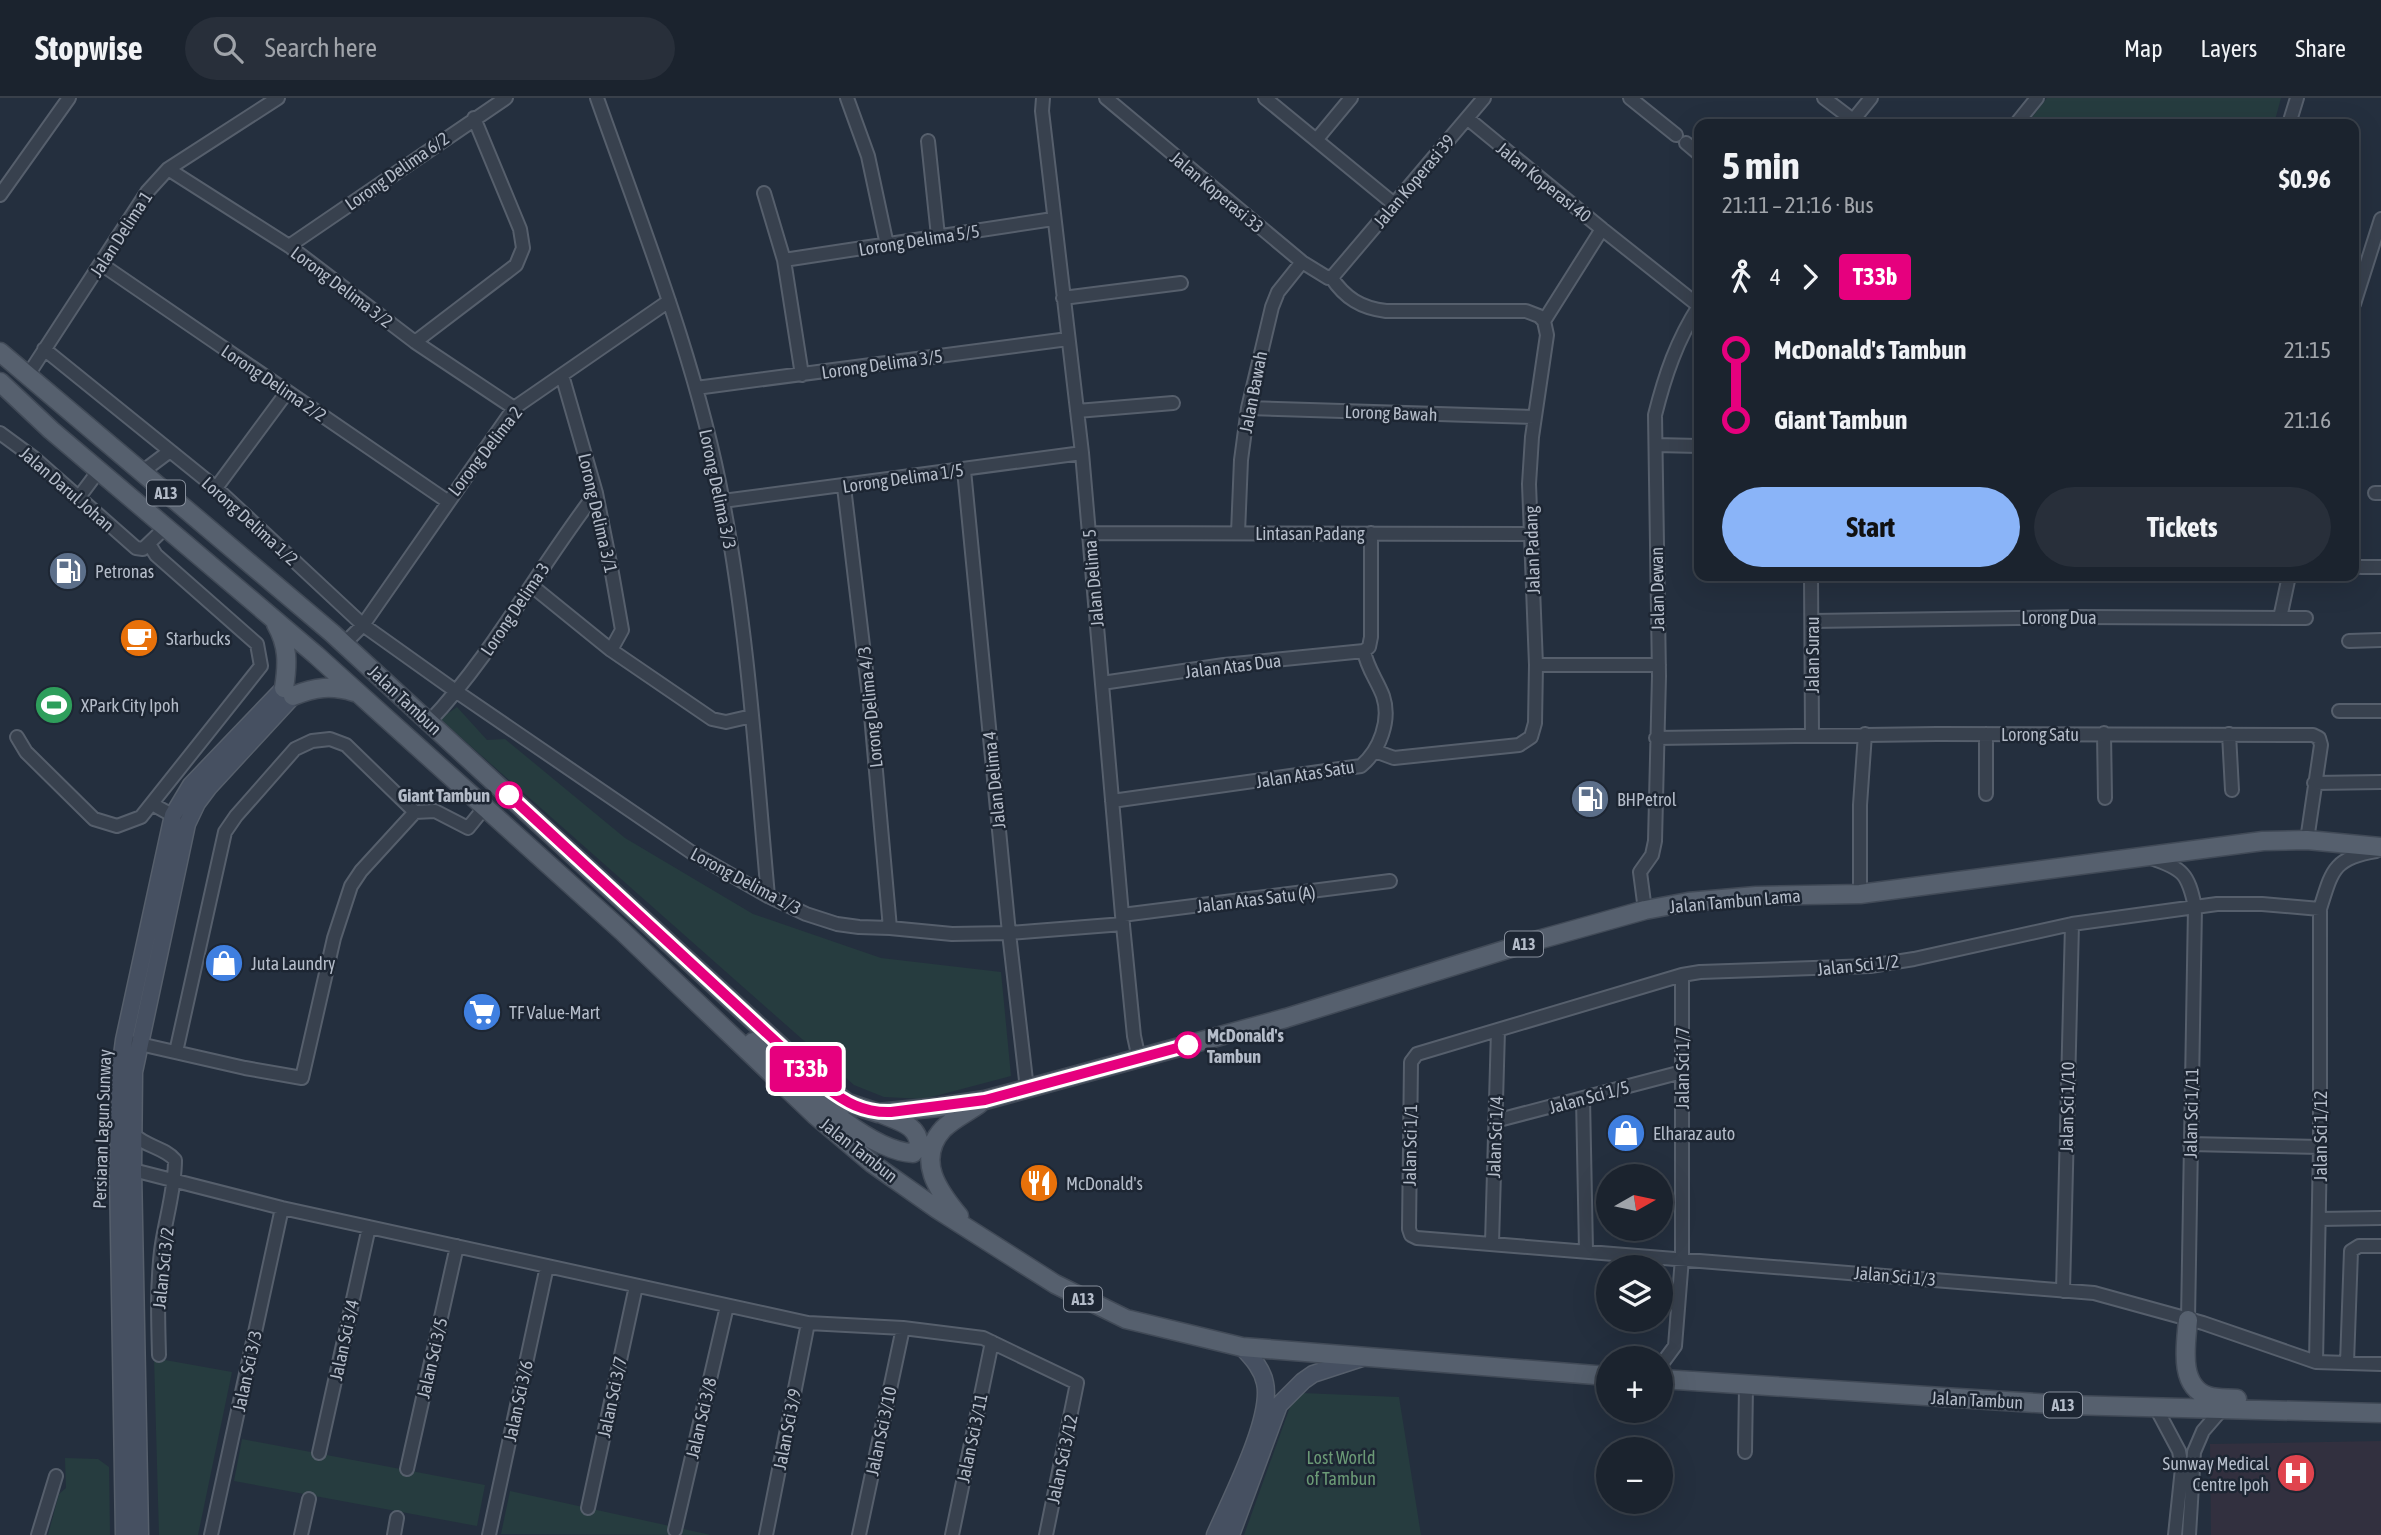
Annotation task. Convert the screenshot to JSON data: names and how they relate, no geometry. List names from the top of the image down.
{
  "streets": {
    "main road": [
      "A13",
      "Jalan Tambun",
      "Jalan Tambun Lama",
      "Persiaran Lagun Sunway"
    ],
    "street": [
      "Lorong Delima 6/2",
      "Jalan Koperasi 39",
      "Jalan Koperasi 40",
      "Jalan Koperasi 33",
      "Jalan Delima 1",
      "Lorong Delima 5/5",
      "Lorong Delima 3/2",
      "Lorong Delima 3/5",
      "Lorong Delima 2/2",
      "Jalan Bawah",
      "Lorong Bawah",
      "Lorong Delima 2",
      "Lorong Delima 1/5",
      "Jalan Darul Johan",
      "Lorong Delima 3/3",
      "Lorong Delima 3/1",
      "Lorong Delima 1/2",
      "Lintasan Padang",
      "Jalan Padang",
      "Jalan Delima 5",
      "Jalan Dewan",
      "Lorong Delima 3",
      "Lorong Dua",
      "Jalan Surau",
      "Jalan Atas Dua",
      "Lorong Delima 4/3",
      "Lorong Satu",
      "Jalan Atas Satu",
      "Jalan Delima 4",
      "Lorong Delima 1/3",
      "Jalan Atas Satu (A)",
      "Jalan Sci 1/2",
      "Jalan Sci 1/7",
      "Jalan Sci 1/5",
      "Jalan Sci 1/10",
      "Jalan Sci 1/11",
      "Jalan Sci 1/12",
      "Jalan Sci 1/4",
      "Jalan Sci 1/1",
      "Jalan Sci 3/2",
      "Jalan Sci 1/3",
      "Jalan Sci 3/4",
      "Jalan Sci 3/5",
      "Jalan Sci 3/3",
      "Jalan Sci 3/7",
      "Jalan Sci 3/6",
      "Jalan Sci 3/8",
      "Jalan Sci 3/9",
      "Jalan Sci 3/10",
      "Jalan Sci 3/11",
      "Jalan Sci 3/12"
    ]
  },
  "crossings": [
    ["Lorong Delima 6/2", "Lorong Delima 3/2"],
    ["Jalan Koperasi 39", "Jalan Koperasi 40"],
    ["Jalan Koperasi 39", "Jalan Koperasi 33"],
    ["Jalan Koperasi 40", "Jalan Koperasi 33"],
    ["Jalan Koperasi 40", "Jalan Padang"],
    ["Jalan Koperasi 33", "Jalan Bawah"],
    ["Jalan Koperasi 33", "Jalan Padang"],
    ["Jalan Delima 1", "Lorong Delima 3/2"],
    ["Jalan Delima 1", "Lorong Delima 2/2"],
    ["Jalan Delima 1", "Lorong Delima 1/2"],
    ["Jalan Delima 1", "Jalan Tambun"],
    ["Lorong Delima 5/5", "Jalan Delima 5"],
    ["Lorong Delima 3/2", "Lorong Delima 2"],
    ["Lorong Delima 3/5", "Lorong Delima 3/3"],
    ["Lorong Delima 3/5", "Jalan Delima 5"],
    ["Lorong Delima 2/2", "Lorong Delima 2"],
    ["Jalan Bawah", "Lorong Bawah"],
    ["Jalan Bawah", "Lintasan Padang"],
    ["Lorong Bawah", "Jalan Padang"],
    ["Lorong Delima 2", "Lorong Delima 3/3"],
    ["Lorong Delima 2", "Lorong Delima 3/1"],
    ["Lorong Delima 2", "Lorong Delima 1/2"],
    ["Lorong Delima 2", "Jalan Tambun"],
    ["Lorong Delima 1/5", "Lorong Delima 3/3"],
    ["Lorong Delima 1/5", "Jalan Delima 5"],
    ["Lorong Delima 1/5", "Lorong Delima 4/3"],
    ["Lorong Delima 1/5", "Jalan Delima 4"],
    ["Lorong Delima 3/3", "Lorong Delima 1/3"],
    ["A13", "Jalan Tambun"],
    ["Lorong Delima 3/1", "Lorong Delima 3"],
    ["Lorong Delima 1/2", "Lorong Delima 3"],
    ["Lorong Delima 1/2", "Lorong Delima 1/3"],
    ["Lintasan Padang", "Jalan Padang"],
    ["Lintasan Padang", "Jalan Delima 5"],
    ["Jalan Padang", "Jalan Atas Satu"],
    ["Jalan Delima 5", "Jalan Atas Dua"],
    ["Jalan Delima 5", "Jalan Atas Satu"],
    ["Jalan Delima 5", "Lorong Delima 1/3"],
    ["Jalan Delima 5", "Jalan Atas Satu (A)"],
    ["Jalan Delima 5", "Jalan Tambun Lama"],
    ["Jalan Dewan", "Lorong Satu"],
    ["Jalan Dewan", "Jalan Tambun Lama"],
    ["Lorong Delima 3", "Jalan Tambun"],
    ["Lorong Delima 3", "Lorong Delima 1/3"],
    ["Lorong Dua", "Jalan Surau"],
    ["Jalan Surau", "Lorong Satu"],
    ["Lorong Delima 4/3", "Lorong Delima 1/3"],
    ["Lorong Satu", "Jalan Tambun Lama"],
    ["Jalan Delima 4", "Lorong Delima 1/3"],
    ["Jalan Delima 4", "Jalan Tambun Lama"],
    ["Lorong Delima 1/3", "Jalan Atas Satu (A)"],
    ["Jalan Tambun Lama", "Jalan Sci 1/12"],
    ["Jalan Sci 1/2", "Jalan Sci 1/7"],
    ["Jalan Sci 1/2", "Jalan Sci 1/10"],
    ["Jalan Sci 1/2", "Jalan Sci 1/11"],
    ["Jalan Sci 1/2", "Jalan Sci 1/12"],
    ["Jalan Sci 1/2", "Jalan Sci 1/4"],
    ["Jalan Sci 1/2", "Jalan Sci 1/1"],
    ["Jalan Sci 1/7", "Jalan Sci 1/5"],
    ["Jalan Sci 1/7", "Jalan Sci 1/3"],
    ["Jalan Sci 1/5", "Jalan Sci 1/4"],
    ["Jalan Sci 1/10", "Jalan Sci 1/3"],
    ["Jalan Sci 1/11", "Jalan Sci 1/3"],
    ["Jalan Sci 1/12", "Jalan Sci 1/3"],
    ["Jalan Sci 1/4", "Jalan Sci 1/3"],
    ["Jalan Sci 1/1", "Jalan Sci 1/3"],
    ["Jalan Sci 3/11", "Jalan Sci 3/12"]
  ],
  "parks": ["Lost World of Tambun"],
  "places": {
    "fuel station": ["Petronas", "BHPetrol"],
    "cafe": ["Starbucks"],
    "sports": ["XPark City Ipoh"],
    "other": ["Giant Tambun", "McDonald's Tambun"],
    "shop": ["Juta Laundry", "Elharaz auto"],
    "supermarket": ["TF Value-Mart"],
    "restaurant": ["McDonald's"],
    "hospital": ["Sunway Medical Centre Ipoh"]
  },
  "lines": ["bus line T33b"],
  "north": "right",
  "page": {
    "header": "Stopwise",
    "search": "Search here",
    "nav": ["Map", "Layers", "Share"],
    "on_map": "T33b",
    "heading": ["5 min", "21:11 – 21:16 · Bus", "$0.96"],
    "legs": ["4", "T33b"],
    "list": [
      {
        "name": "McDonald's Tambun",
        "value": "21:15"
      },
      {
        "name": "Giant Tambun",
        "value": "21:16"
      }
    ],
    "buttons": ["Start", "Tickets"],
    "map_buttons": ["+", "−"]
  }
}
